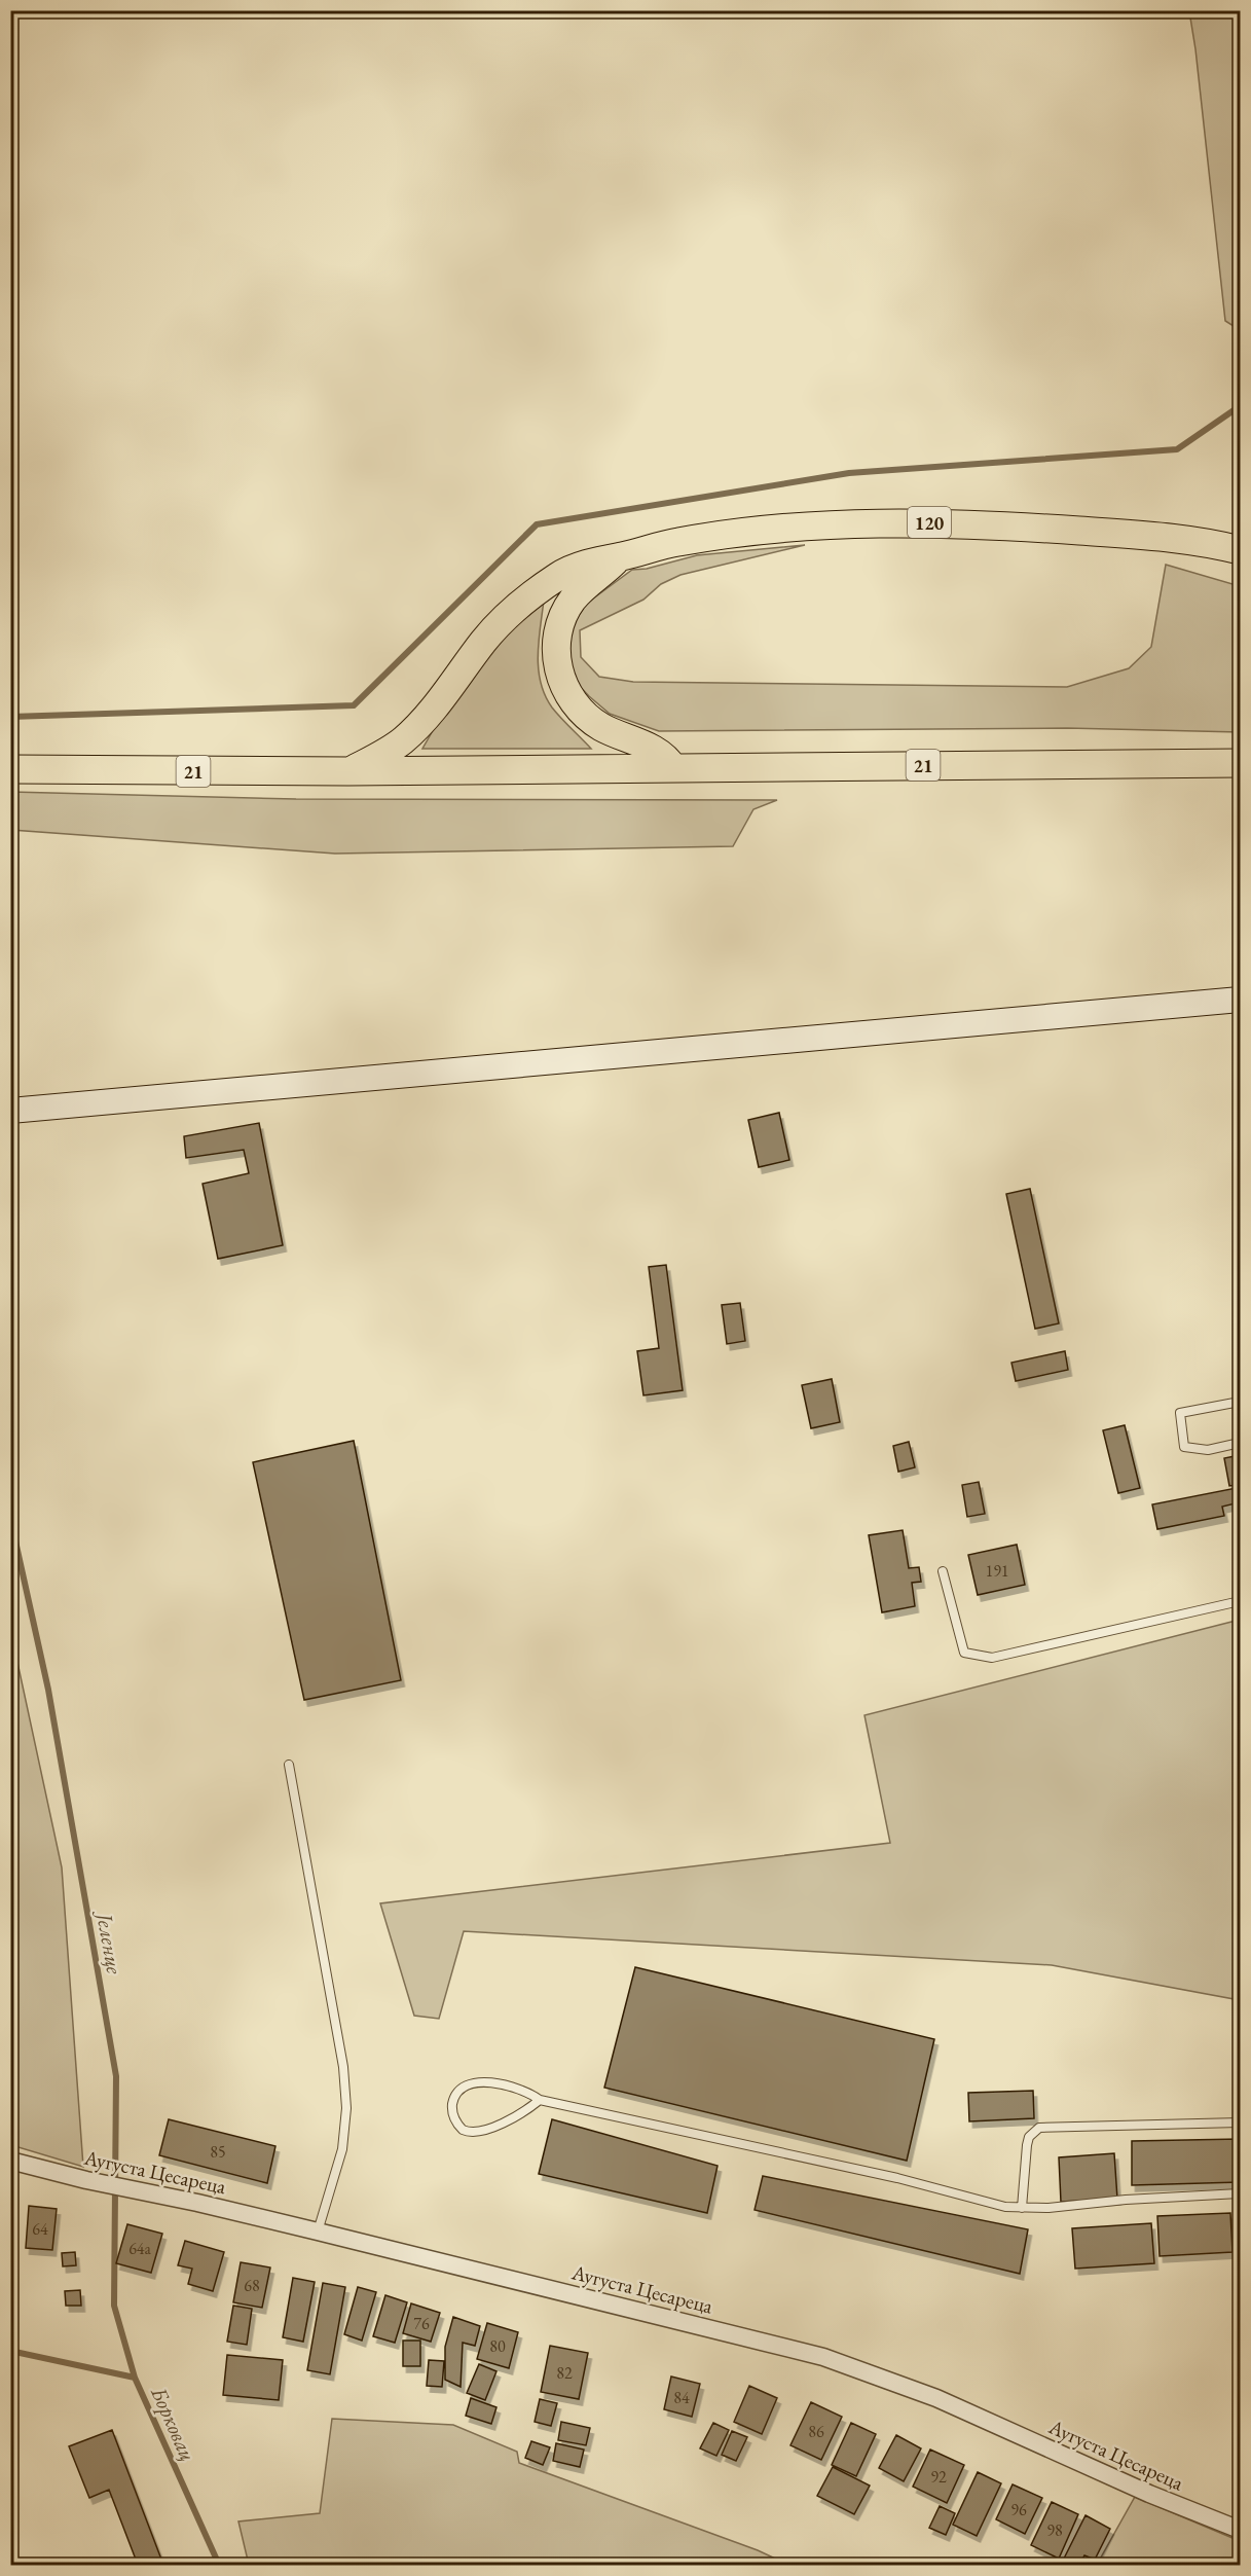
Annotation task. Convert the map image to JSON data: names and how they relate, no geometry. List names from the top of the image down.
{
  "streets": {
    "main road": ["120", "21"],
    "street": ["Аугуста Цесареца"]
  },
  "crossings": [
    ["120", "21"]
  ],
  "water": ["Јеленце", "Борковац"],
  "house_numbers": [
    "191",
    "85",
    "64",
    "64a",
    "68",
    "76",
    "80",
    "82",
    "84",
    "86",
    "92",
    "96",
    "98"
  ]
}
